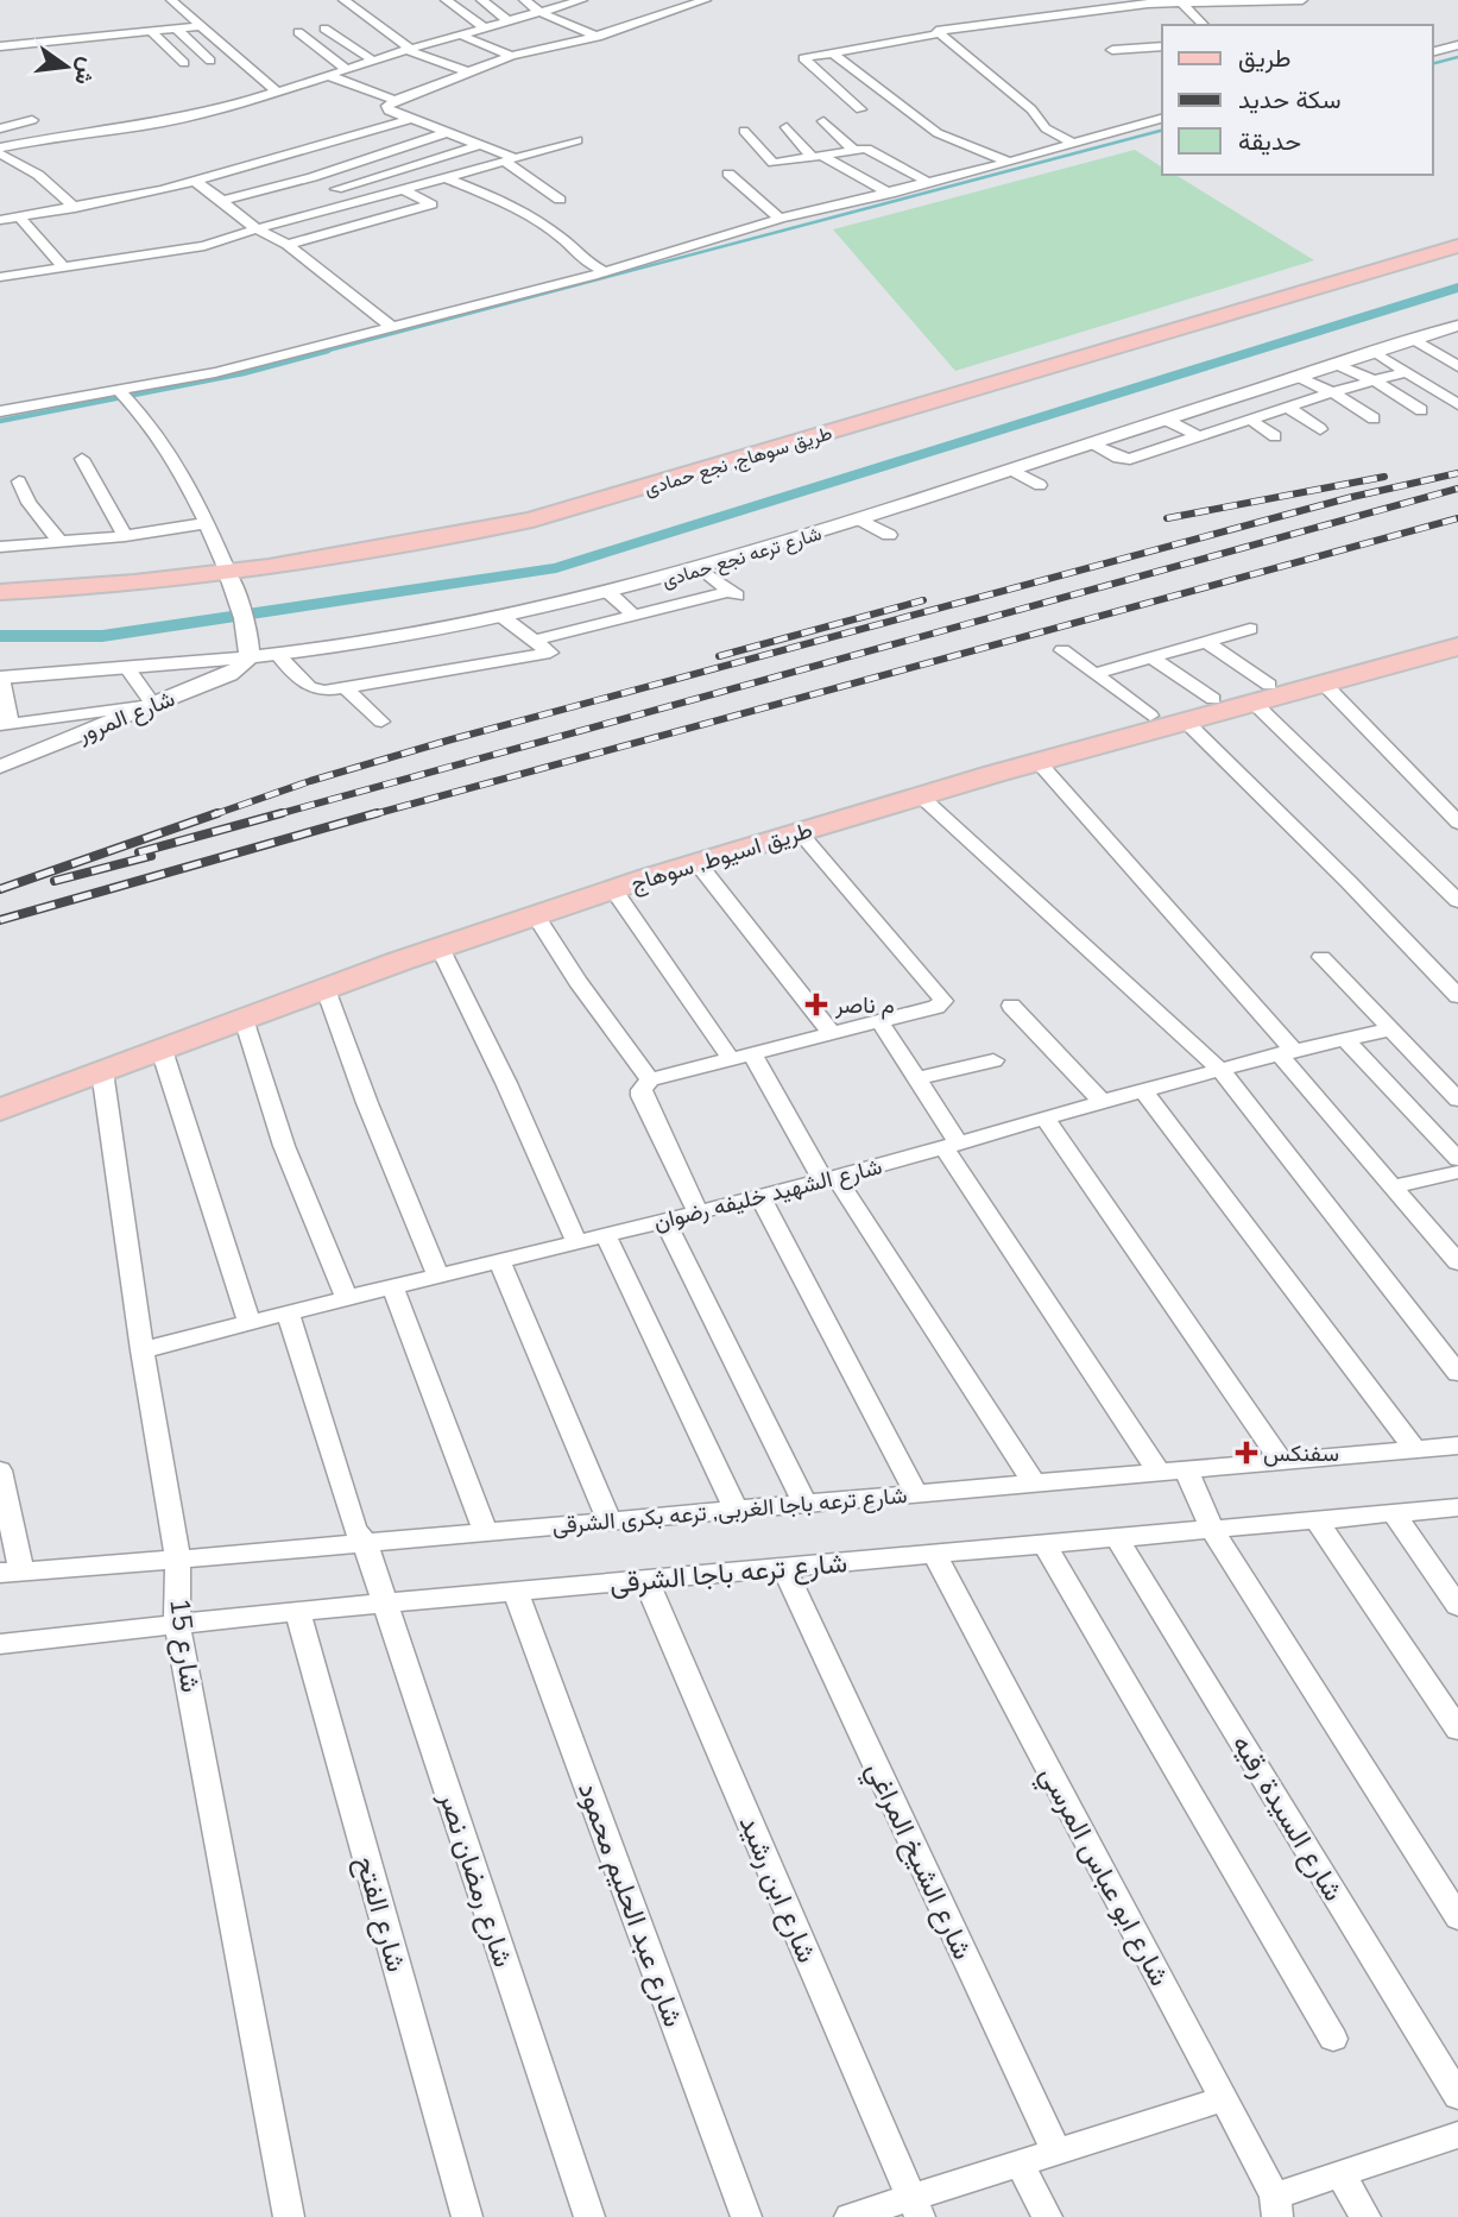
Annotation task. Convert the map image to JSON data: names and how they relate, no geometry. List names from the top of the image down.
{
  "streets": {
    "main road": ["طريق سوهاج, نجع حمادى", "طريق اسيوط, سوهاج"],
    "street": [
      "شارع ترعه نجع حمادى",
      "شارع المرور",
      "شارع الشهيد خليفه رضوان",
      "شارع ترعه باجا الغربى, ترعه بكرى الشرقى",
      "شارع ترعه باجا الشرقى",
      "شارع 15",
      "شارع السيدة رقيه",
      "شارع الشيخ المراغي",
      "شارع ابو عباس المرسي",
      "شارع رمضان نصر",
      "شارع ابن رشيد",
      "شارع عبد الحليم محمود",
      "شارع الفتح"
    ]
  },
  "crossings": [
    ["شارع ترعه نجع حمادى", "شارع المرور"],
    ["طريق اسيوط, سوهاج", "شارع 15"],
    ["شارع الشهيد خليفه رضوان", "شارع 15"],
    ["شارع الشهيد خليفه رضوان", "شارع رمضان نصر"],
    ["شارع ترعه باجا الغربى, ترعه بكرى الشرقى", "شارع 15"],
    ["شارع ترعه باجا الغربى, ترعه بكرى الشرقى", "شارع رمضان نصر"],
    ["شارع ترعه باجا الشرقى", "شارع 15"],
    ["شارع ترعه باجا الشرقى", "شارع السيدة رقيه"],
    ["شارع ترعه باجا الشرقى", "شارع الشيخ المراغي"],
    ["شارع ترعه باجا الشرقى", "شارع ابو عباس المرسي"],
    ["شارع ترعه باجا الشرقى", "شارع رمضان نصر"],
    ["شارع ترعه باجا الشرقى", "شارع ابن رشيد"],
    ["شارع ترعه باجا الشرقى", "شارع عبد الحليم محمود"],
    ["شارع ترعه باجا الشرقى", "شارع الفتح"]
  ],
  "places": {
    "health": ["م ناصر", "سفنكس"]
  },
  "legend": ["طريق", "سكة حديد", "حديقة"],
  "north": "right"
}
